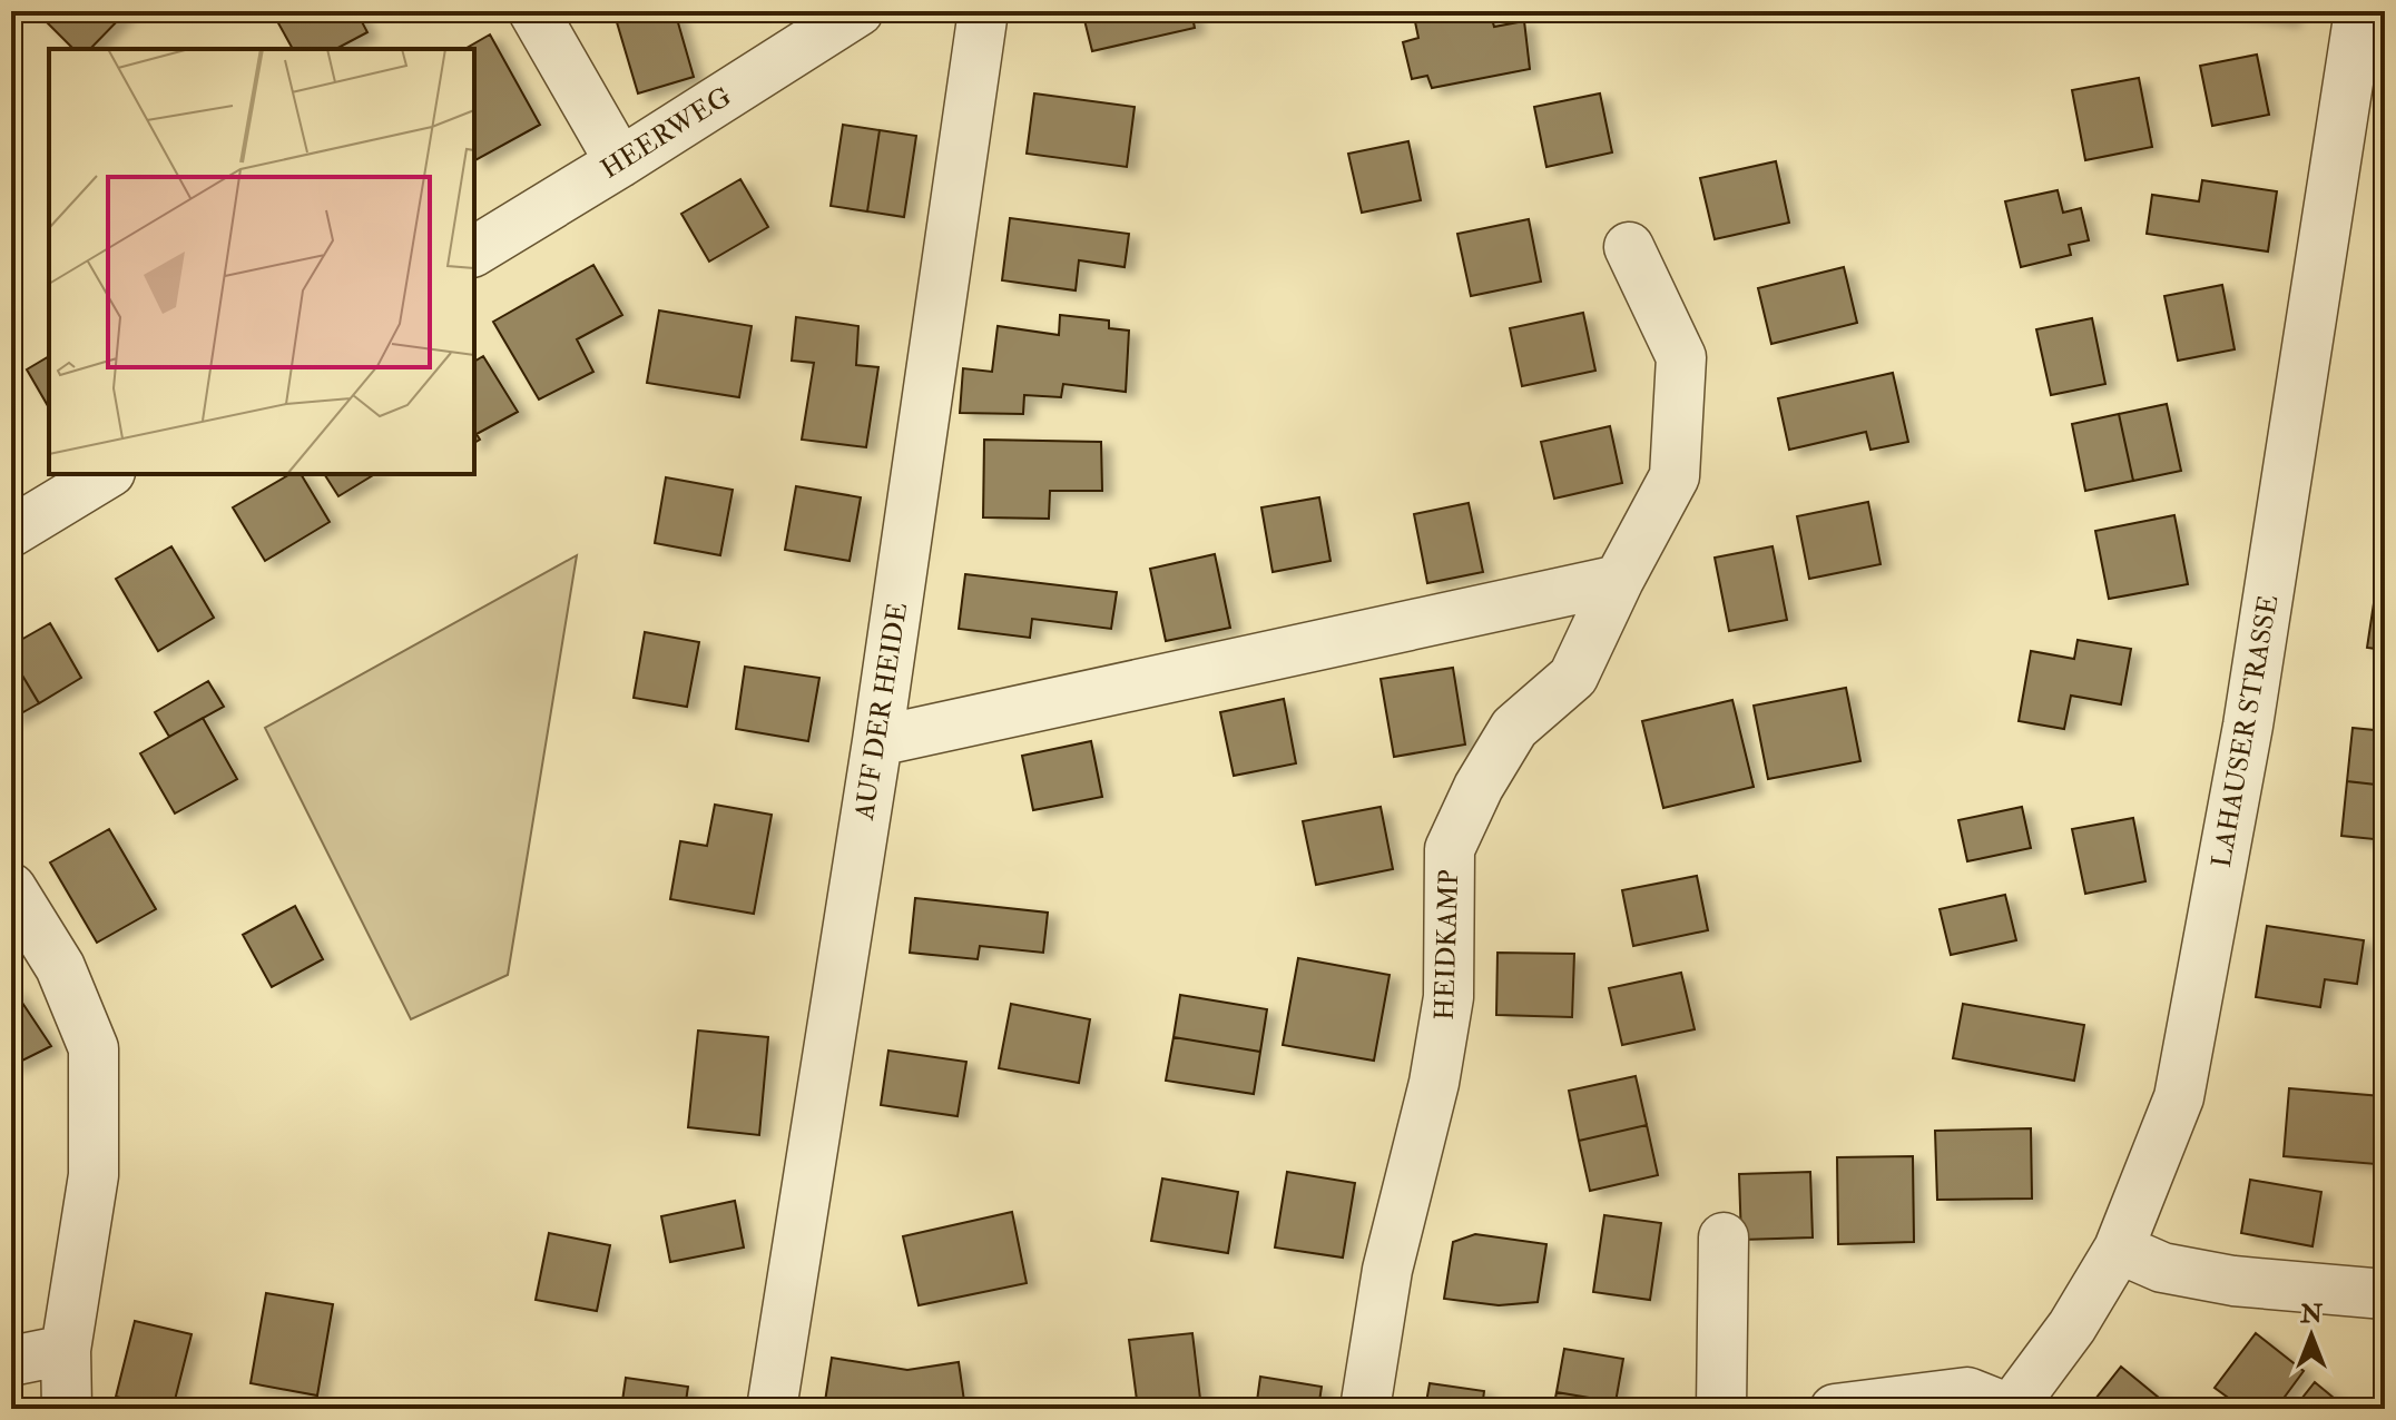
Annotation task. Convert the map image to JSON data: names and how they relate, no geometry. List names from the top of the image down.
{
  "streets": {
    "street": [
      "HEERWEG",
      "AUF DER HEIDE",
      "LAHAUSER STRASSE",
      "HEIDKAMP"
    ]
  },
  "north": "top"
}
